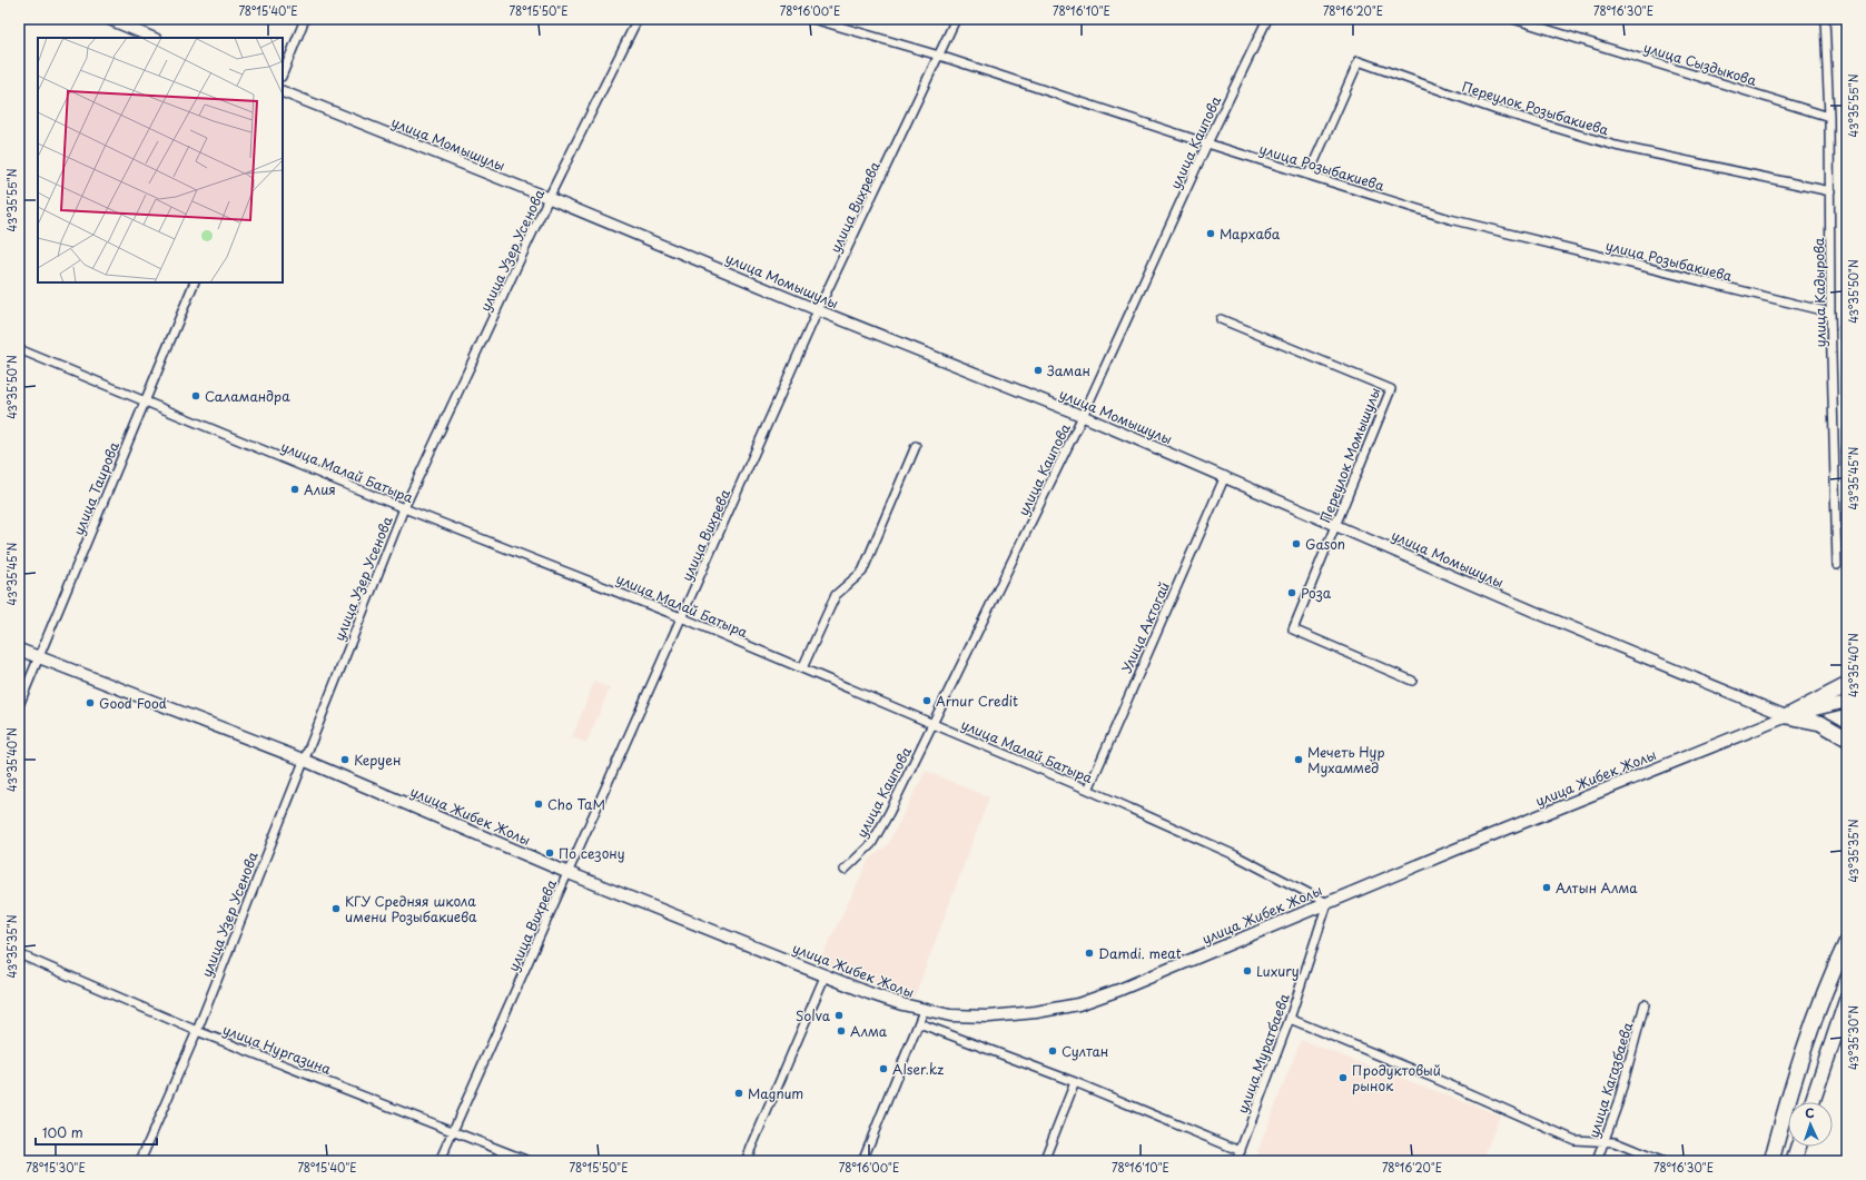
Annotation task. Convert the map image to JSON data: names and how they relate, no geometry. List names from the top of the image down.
{
  "streets": {
    "main road": ["улица Жибек Жолы"],
    "street": [
      "улица Сыздыкова",
      "Переулок Розыбакиева",
      "улица Каипова",
      "улица Момышулы",
      "улица Розыбакиева",
      "улица Вихрева",
      "улица Узер Усенова",
      "улица Кадырова",
      "Переулок Момышулы",
      "улица Малай Батыра",
      "улица Таирова",
      "Улица Актогай",
      "улица Нургазина",
      "улица Муратбаева",
      "улица Кагазбаева"
    ]
  },
  "crossings": [
    ["улица Сыздыкова", "улица Кадырова"],
    ["Переулок Розыбакиева", "улица Розыбакиева"],
    ["Переулок Розыбакиева", "улица Кадырова"],
    ["улица Каипова", "улица Момышулы"],
    ["улица Каипова", "улица Розыбакиева"],
    ["улица Каипова", "улица Малай Батыра"],
    ["улица Момышулы", "улица Вихрева"],
    ["улица Момышулы", "улица Узер Усенова"],
    ["улица Момышулы", "Переулок Момышулы"],
    ["улица Момышулы", "Улица Актогай"],
    ["улица Момышулы", "улица Жибек Жолы"],
    ["улица Розыбакиева", "улица Вихрева"],
    ["улица Розыбакиева", "улица Кадырова"],
    ["улица Вихрева", "улица Малай Батыра"],
    ["улица Вихрева", "улица Жибек Жолы"],
    ["улица Вихрева", "улица Нургазина"],
    ["улица Узер Усенова", "улица Малай Батыра"],
    ["улица Узер Усенова", "улица Жибек Жолы"],
    ["улица Узер Усенова", "улица Нургазина"],
    ["улица Малай Батыра", "улица Таирова"],
    ["улица Малай Батыра", "Улица Актогай"],
    ["улица Малай Батыра", "улица Жибек Жолы"],
    ["улица Малай Батыра", "улица Муратбаева"],
    ["улица Таирова", "улица Жибек Жолы"],
    ["улица Жибек Жолы", "улица Муратбаева"]
  ],
  "places": [
    "Мархаба",
    "Заман",
    "Саламандра",
    "Алия",
    "Gason",
    "Роза",
    "Arnur Credit",
    "Good Food",
    "Керуен",
    "Мечеть Нур Мухаммед",
    "Cho TaM",
    "По сезону",
    "Алтын Алма",
    "КГУ Средняя школа имени Розыбакиева",
    "Damdi. meat",
    "Luxury",
    "Solva",
    "Алма",
    "Султан",
    "Alser.kz",
    "Продуктовый рынок",
    "Magnum"
  ],
  "scale_bar": "100 m",
  "north": "top",
  "coordinates": [
    "78°15'40\"E",
    "78°15'50\"E",
    "78°16'00\"E",
    "78°16'10\"E",
    "78°16'20\"E",
    "78°16'30\"E",
    "43°35'55\"N",
    "43°35'50\"N",
    "43°35'45\"N",
    "43°35'40\"N",
    "43°35'35\"N",
    "43°35'30\"N",
    "78°15'30\"E"
  ]
}
